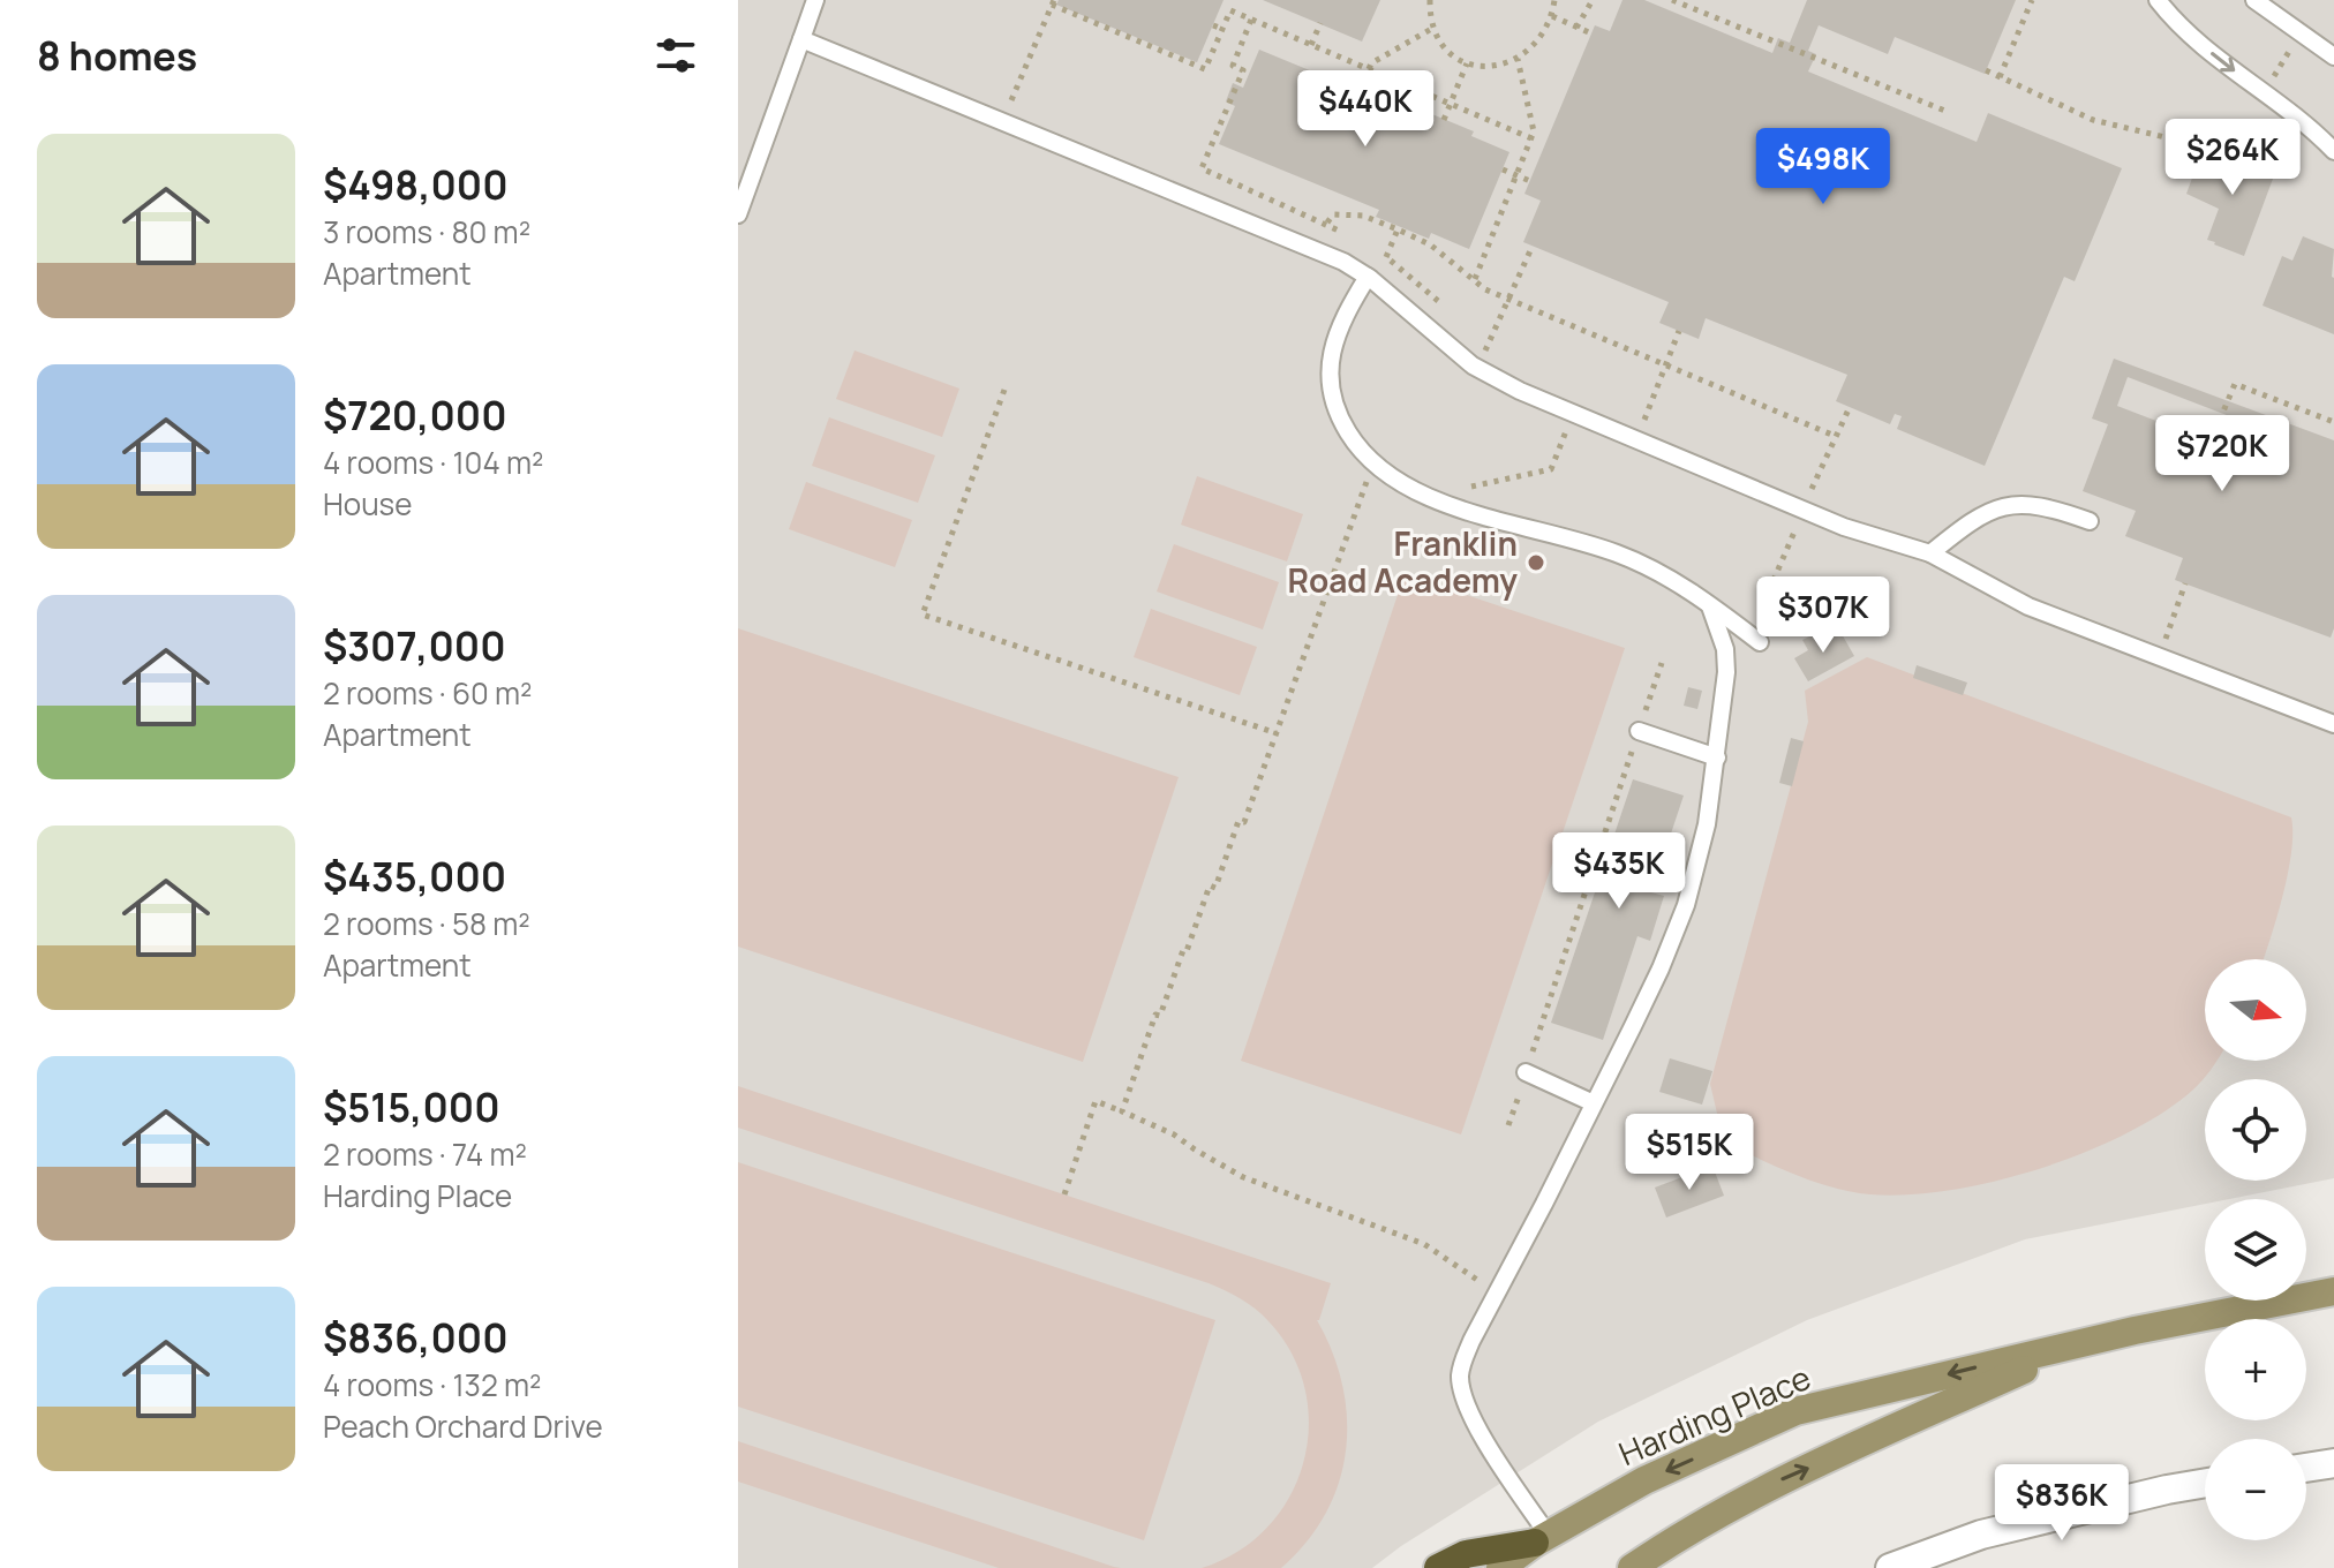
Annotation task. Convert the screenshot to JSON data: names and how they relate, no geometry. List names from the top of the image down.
{
  "streets": {
    "main road": ["Harding Place"]
  },
  "places": ["Franklin Road Academy"],
  "north": "right",
  "page": {
    "heading": "8 homes",
    "price": [
      "$440K",
      "$264K",
      "$498K",
      "$720K",
      "$307K",
      "$435K",
      "$515K",
      "$836K"
    ],
    "list": [
      {
        "name": "$498,000",
        "note": "3 rooms · 80 m² · Apartment"
      },
      {
        "name": "$720,000",
        "note": "4 rooms · 104 m² · House"
      },
      {
        "name": "$307,000",
        "note": "2 rooms · 60 m² · Apartment"
      },
      {
        "name": "$435,000",
        "note": "2 rooms · 58 m² · Apartment"
      },
      {
        "name": "$515,000",
        "note": "2 rooms · 74 m² · Harding Place"
      },
      {
        "name": "$836,000",
        "note": "4 rooms · 132 m² · Peach Orchard Drive"
      }
    ],
    "map_buttons": ["+", "−"]
  }
}
